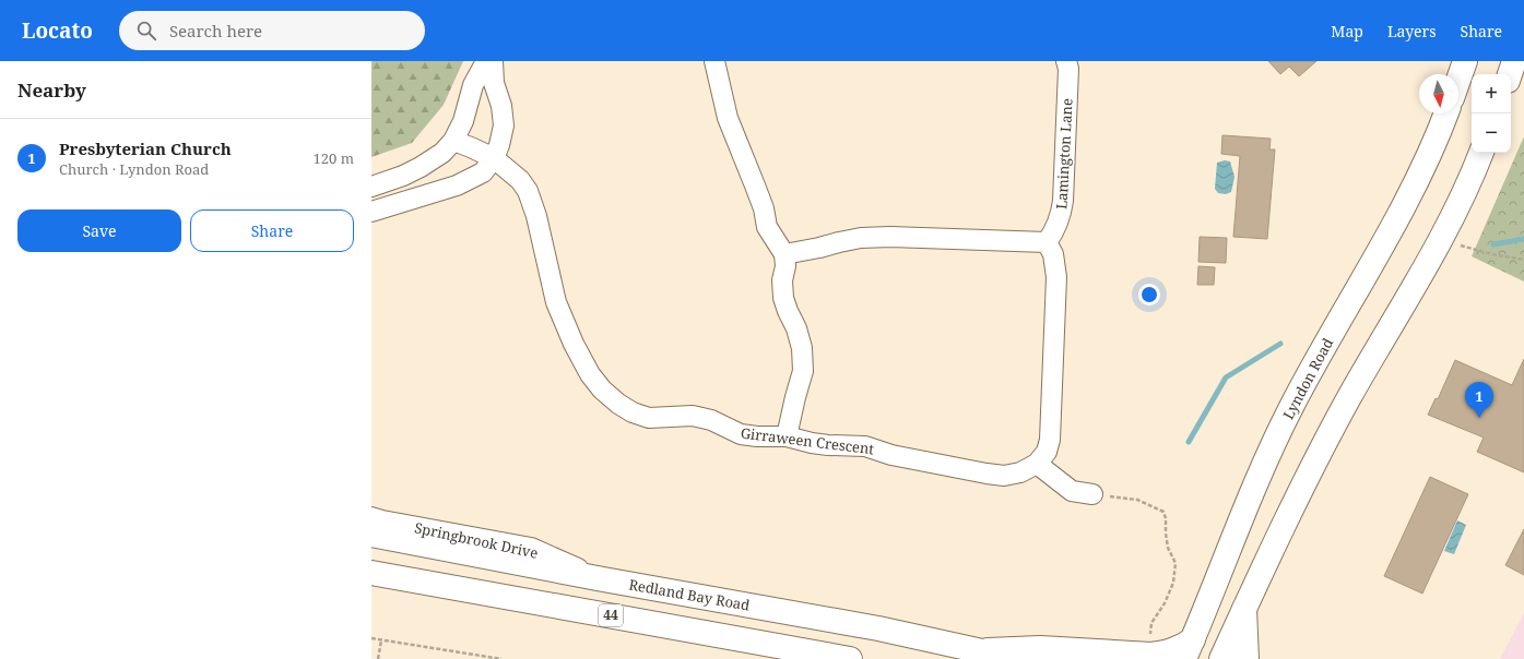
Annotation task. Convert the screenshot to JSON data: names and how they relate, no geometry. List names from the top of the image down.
{
  "streets": {
    "main road": ["Lyndon Road", "Redland Bay Road", "44"],
    "street": ["Lamington Lane", "Girraween Crescent", "Springbrook Drive"]
  },
  "crossings": [
    ["Springbrook Drive", "Redland Bay Road"]
  ],
  "north": "bottom",
  "page": {
    "header": "Locato",
    "search": "Search here",
    "nav": ["Map", "Layers", "Share"],
    "heading": "Nearby",
    "map_buttons": ["+", "−"],
    "list": [
      {
        "mark": "1",
        "name": "Presbyterian Church",
        "note": "Church · Lyndon Road",
        "value": "120 m"
      }
    ],
    "buttons": ["Save", "Share"],
    "pins": "1"
  }
}
